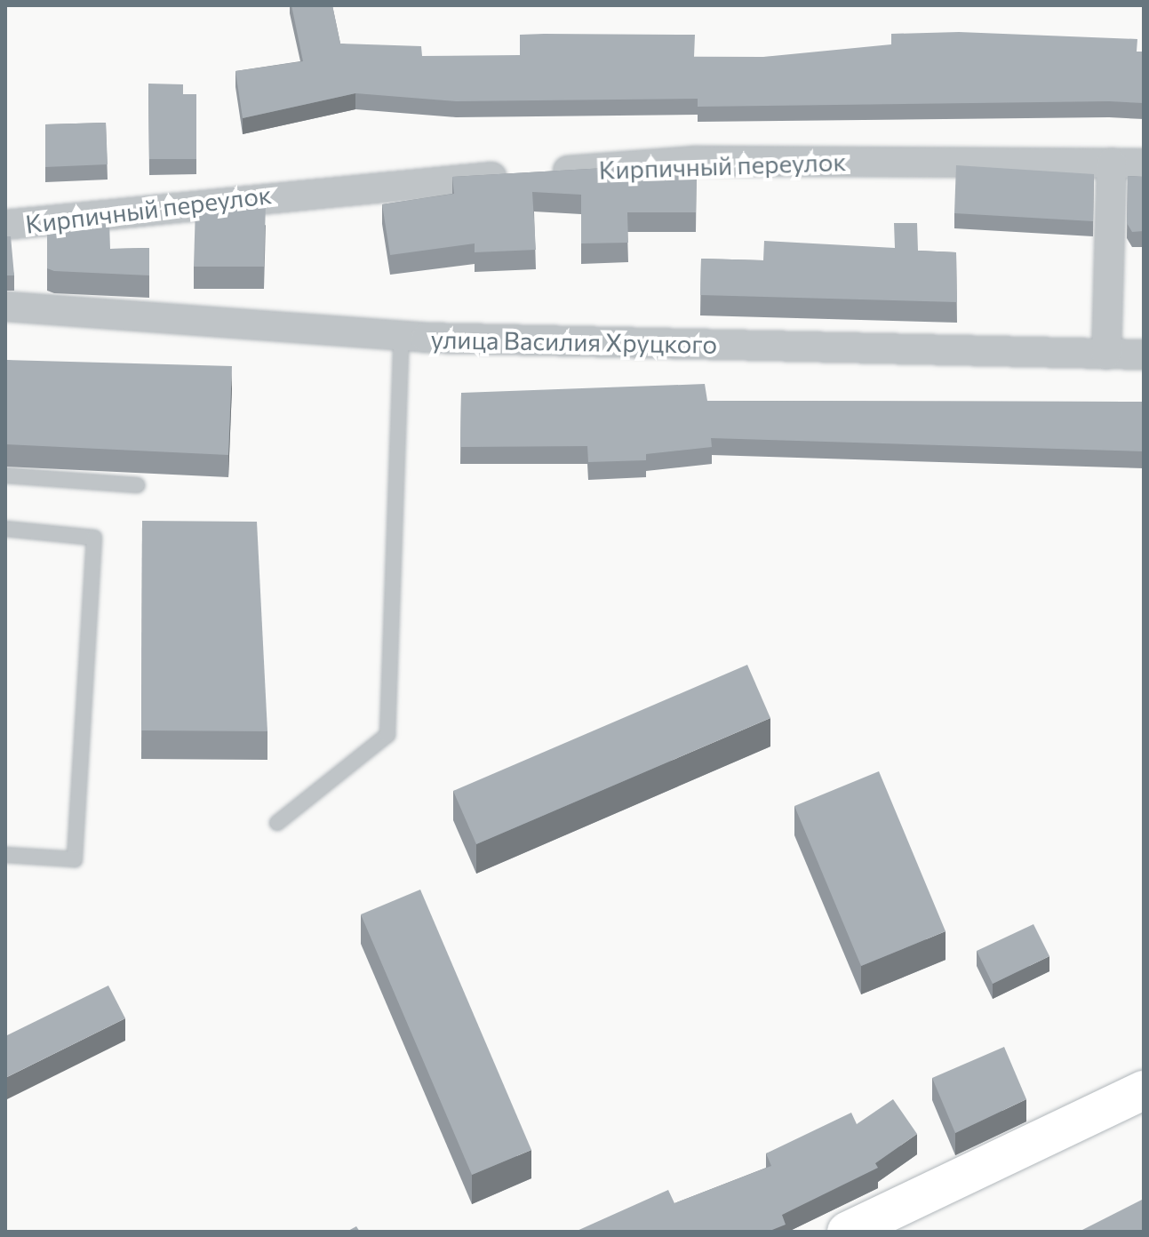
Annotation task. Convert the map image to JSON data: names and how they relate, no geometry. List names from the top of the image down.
{
  "streets": {
    "street": ["Кирпичный переулок", "улица Василия Хруцкого"]
  }
}
